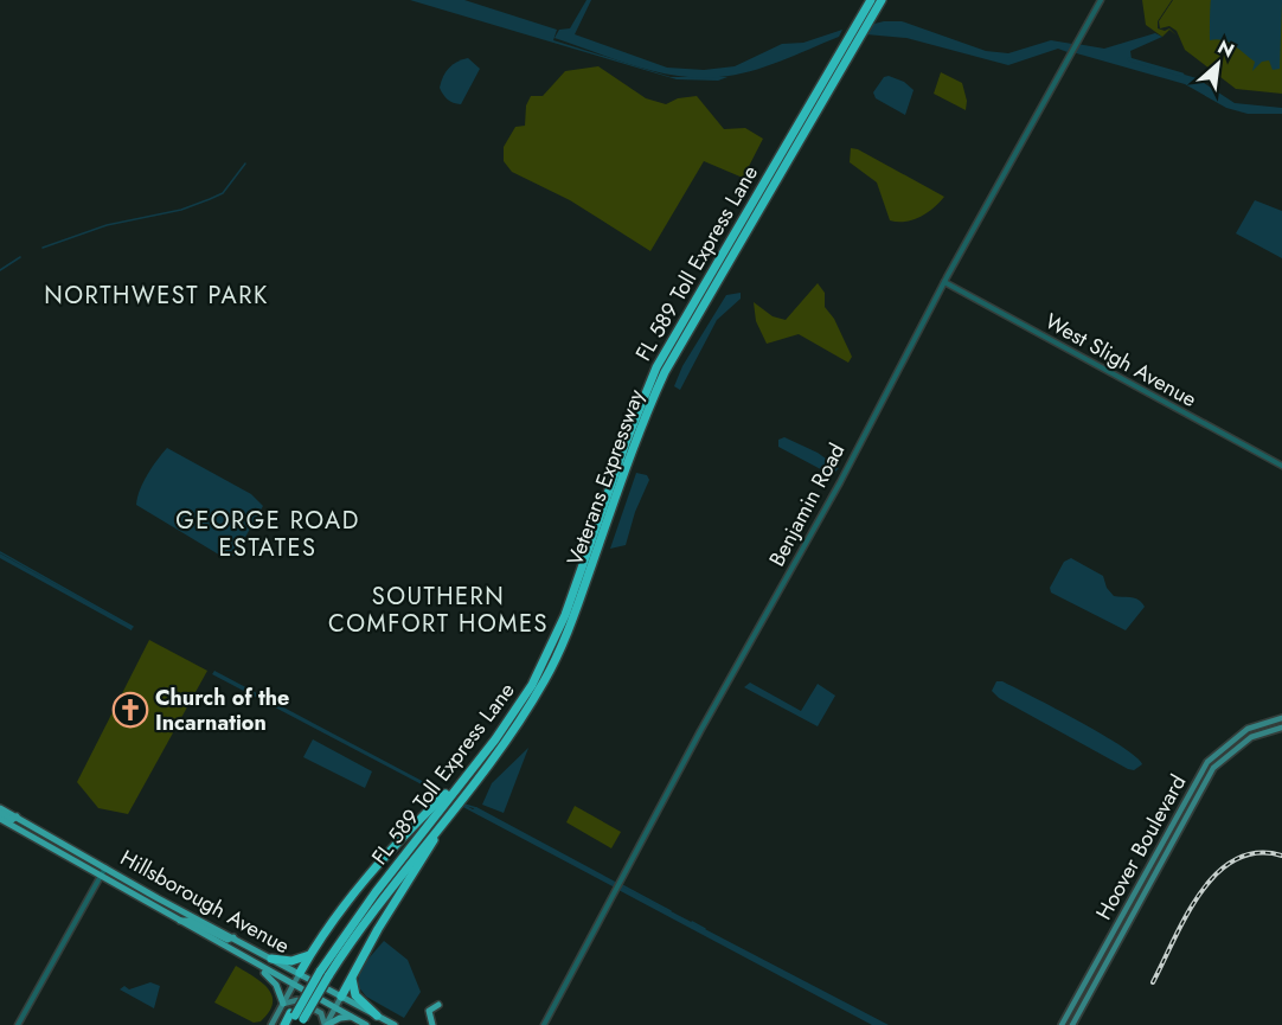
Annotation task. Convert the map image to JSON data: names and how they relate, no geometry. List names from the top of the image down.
{
  "streets": {
    "highway": ["FL 589 Toll Express Lane", "Veterans Expressway"],
    "main road": ["Hoover Boulevard", "Hillsborough Avenue"],
    "street": ["West Sligh Avenue", "Benjamin Road"]
  },
  "crossings": [
    ["FL 589 Toll Express Lane", "Veterans Expressway"],
    ["West Sligh Avenue", "Benjamin Road"]
  ],
  "districts": ["NORTHWEST PARK", "GEORGE ROAD ESTATES", "SOUTHERN COMFORT HOMES"],
  "places": {
    "church": ["Church of the Incarnation"]
  },
  "north": "top right"
}
